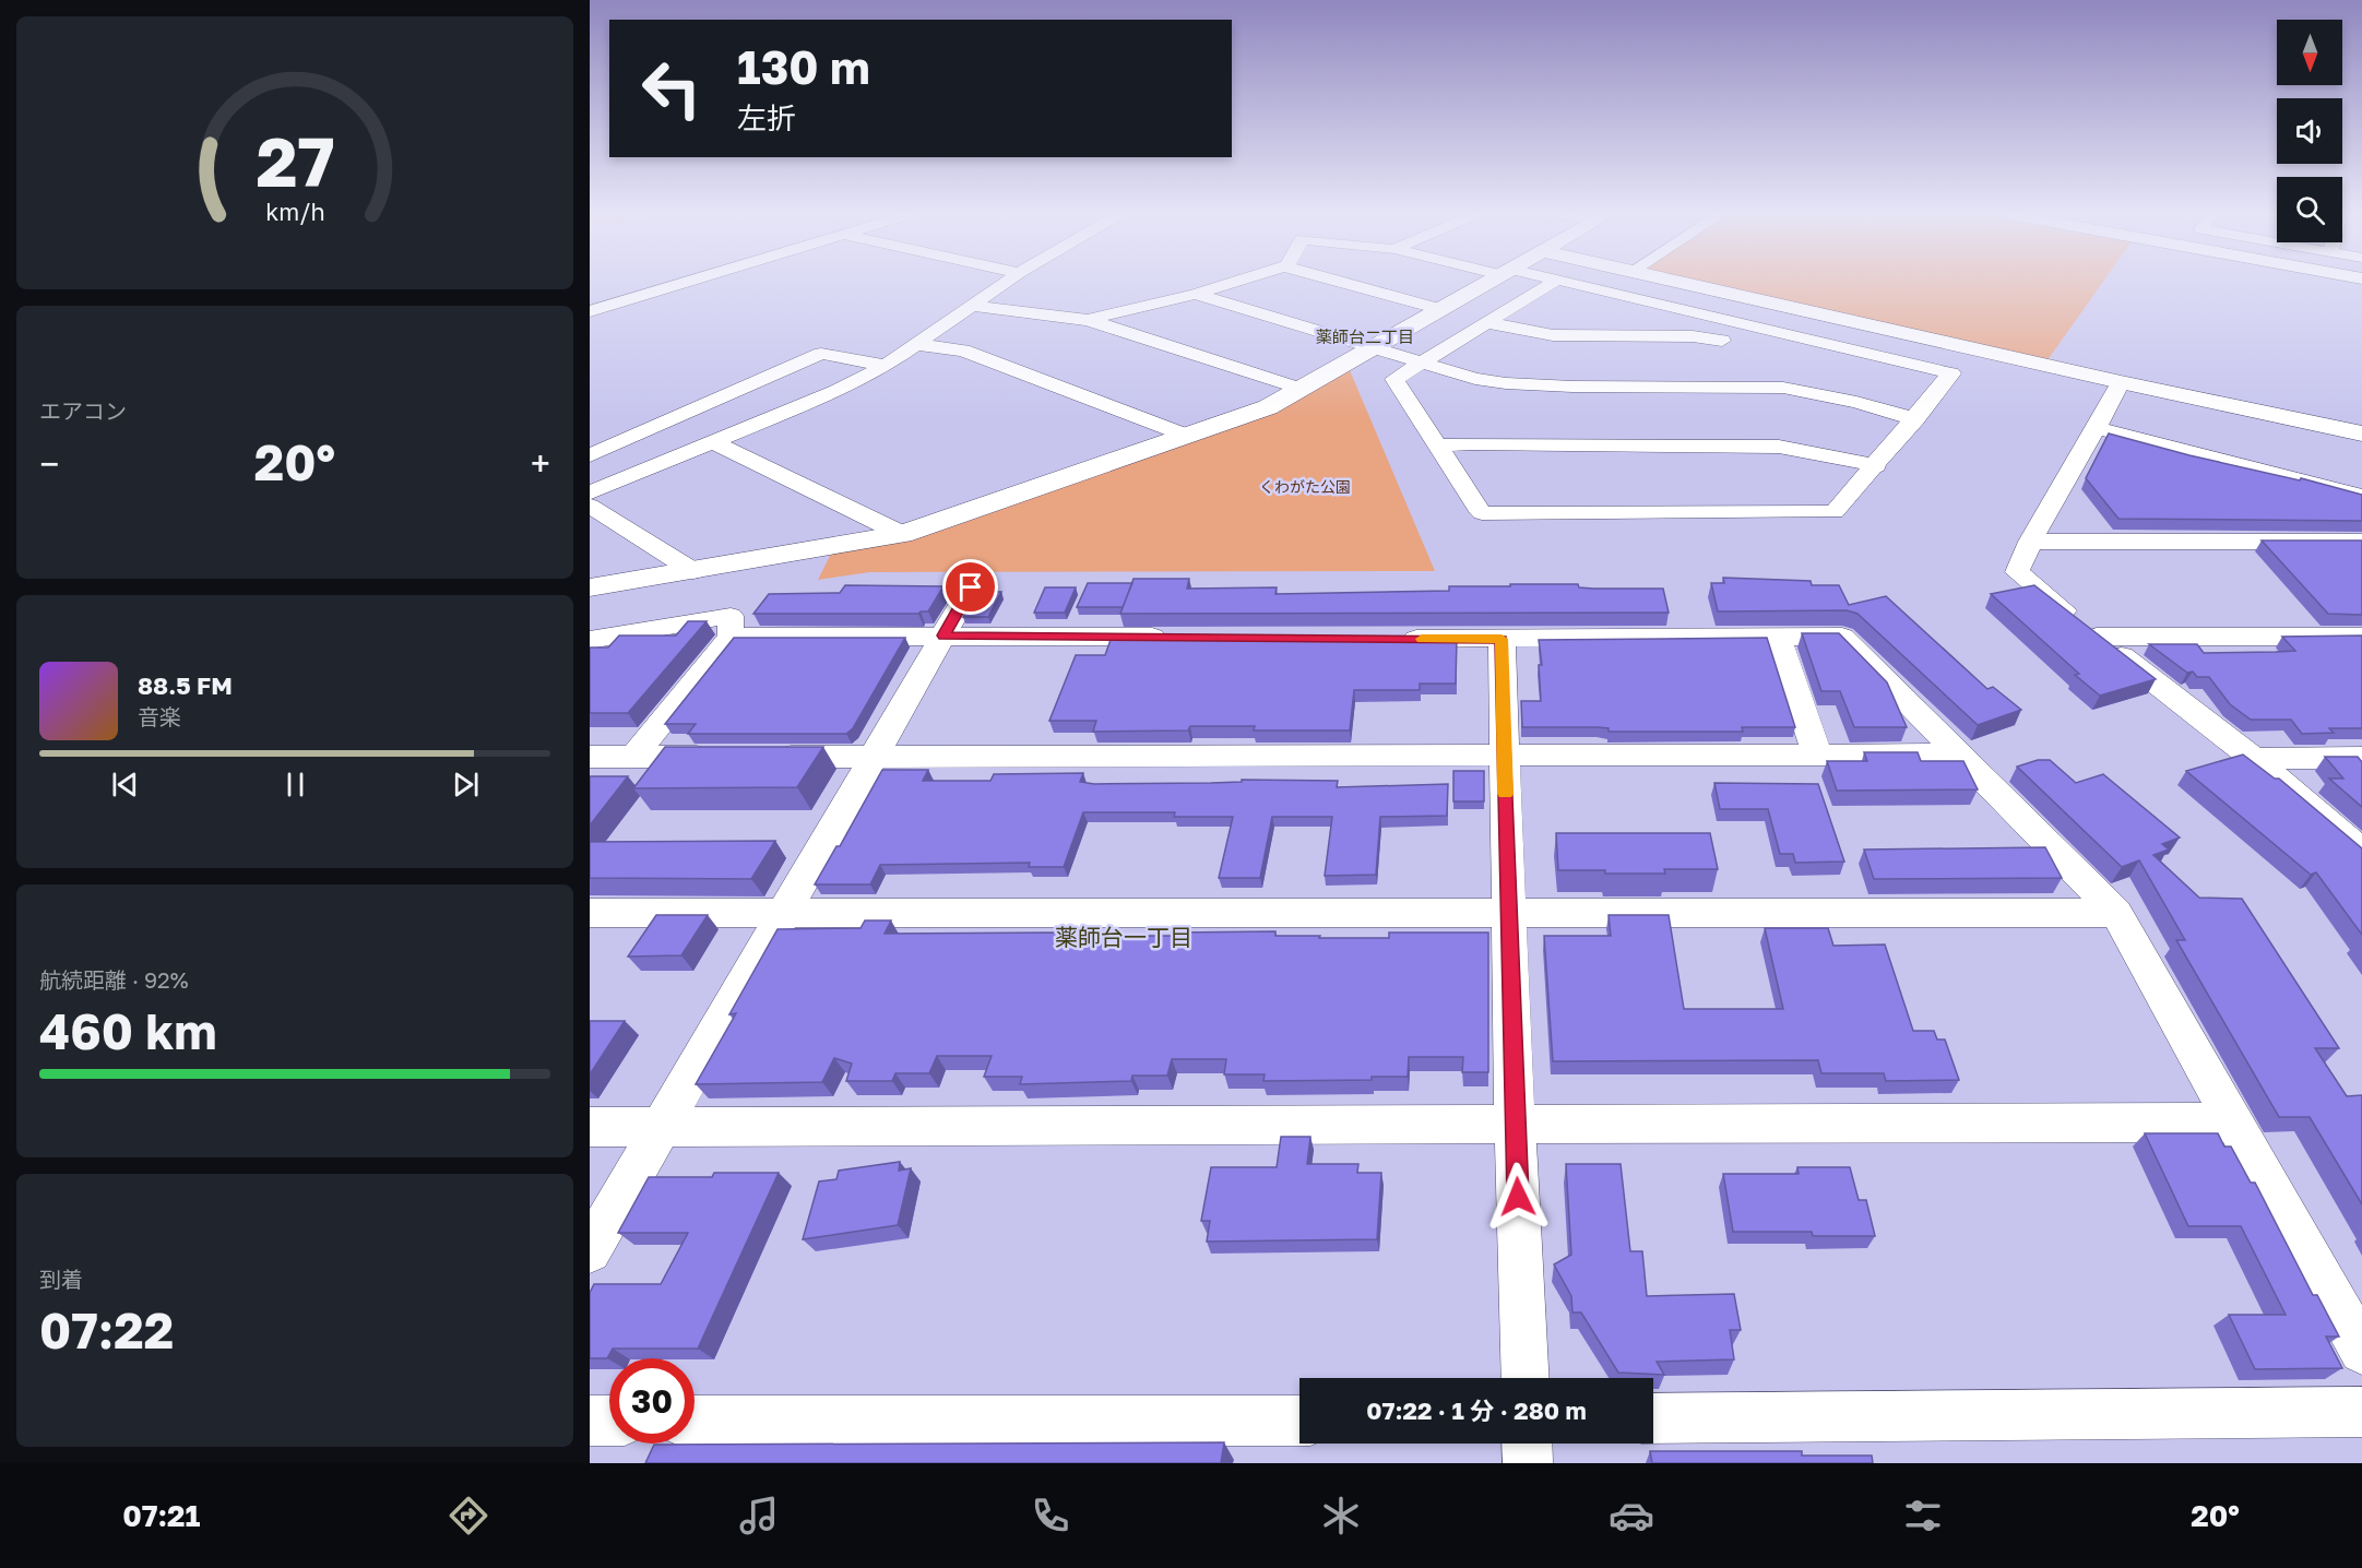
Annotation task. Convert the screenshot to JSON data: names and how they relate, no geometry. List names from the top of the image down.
{
  "districts": ["薬師台二丁目", "薬師台一丁目"],
  "parks": ["くわがた公園"],
  "north": "bottom",
  "page": {
    "turn": ["130 m", "左折"],
    "tile": [
      "エアコン",
      ["航続距離 · 92%", "460 km"],
      ["到着", "07:22"]
    ],
    "heat": ["−", "20°", "+"],
    "song": ["88.5 FM", "音楽"],
    "limit": "30",
    "trip": "07:22 · 1 分 · 280 m",
    "tabs": ["07:21", "20°"],
    "gauge": ["27", "km/h"]
  }
}
